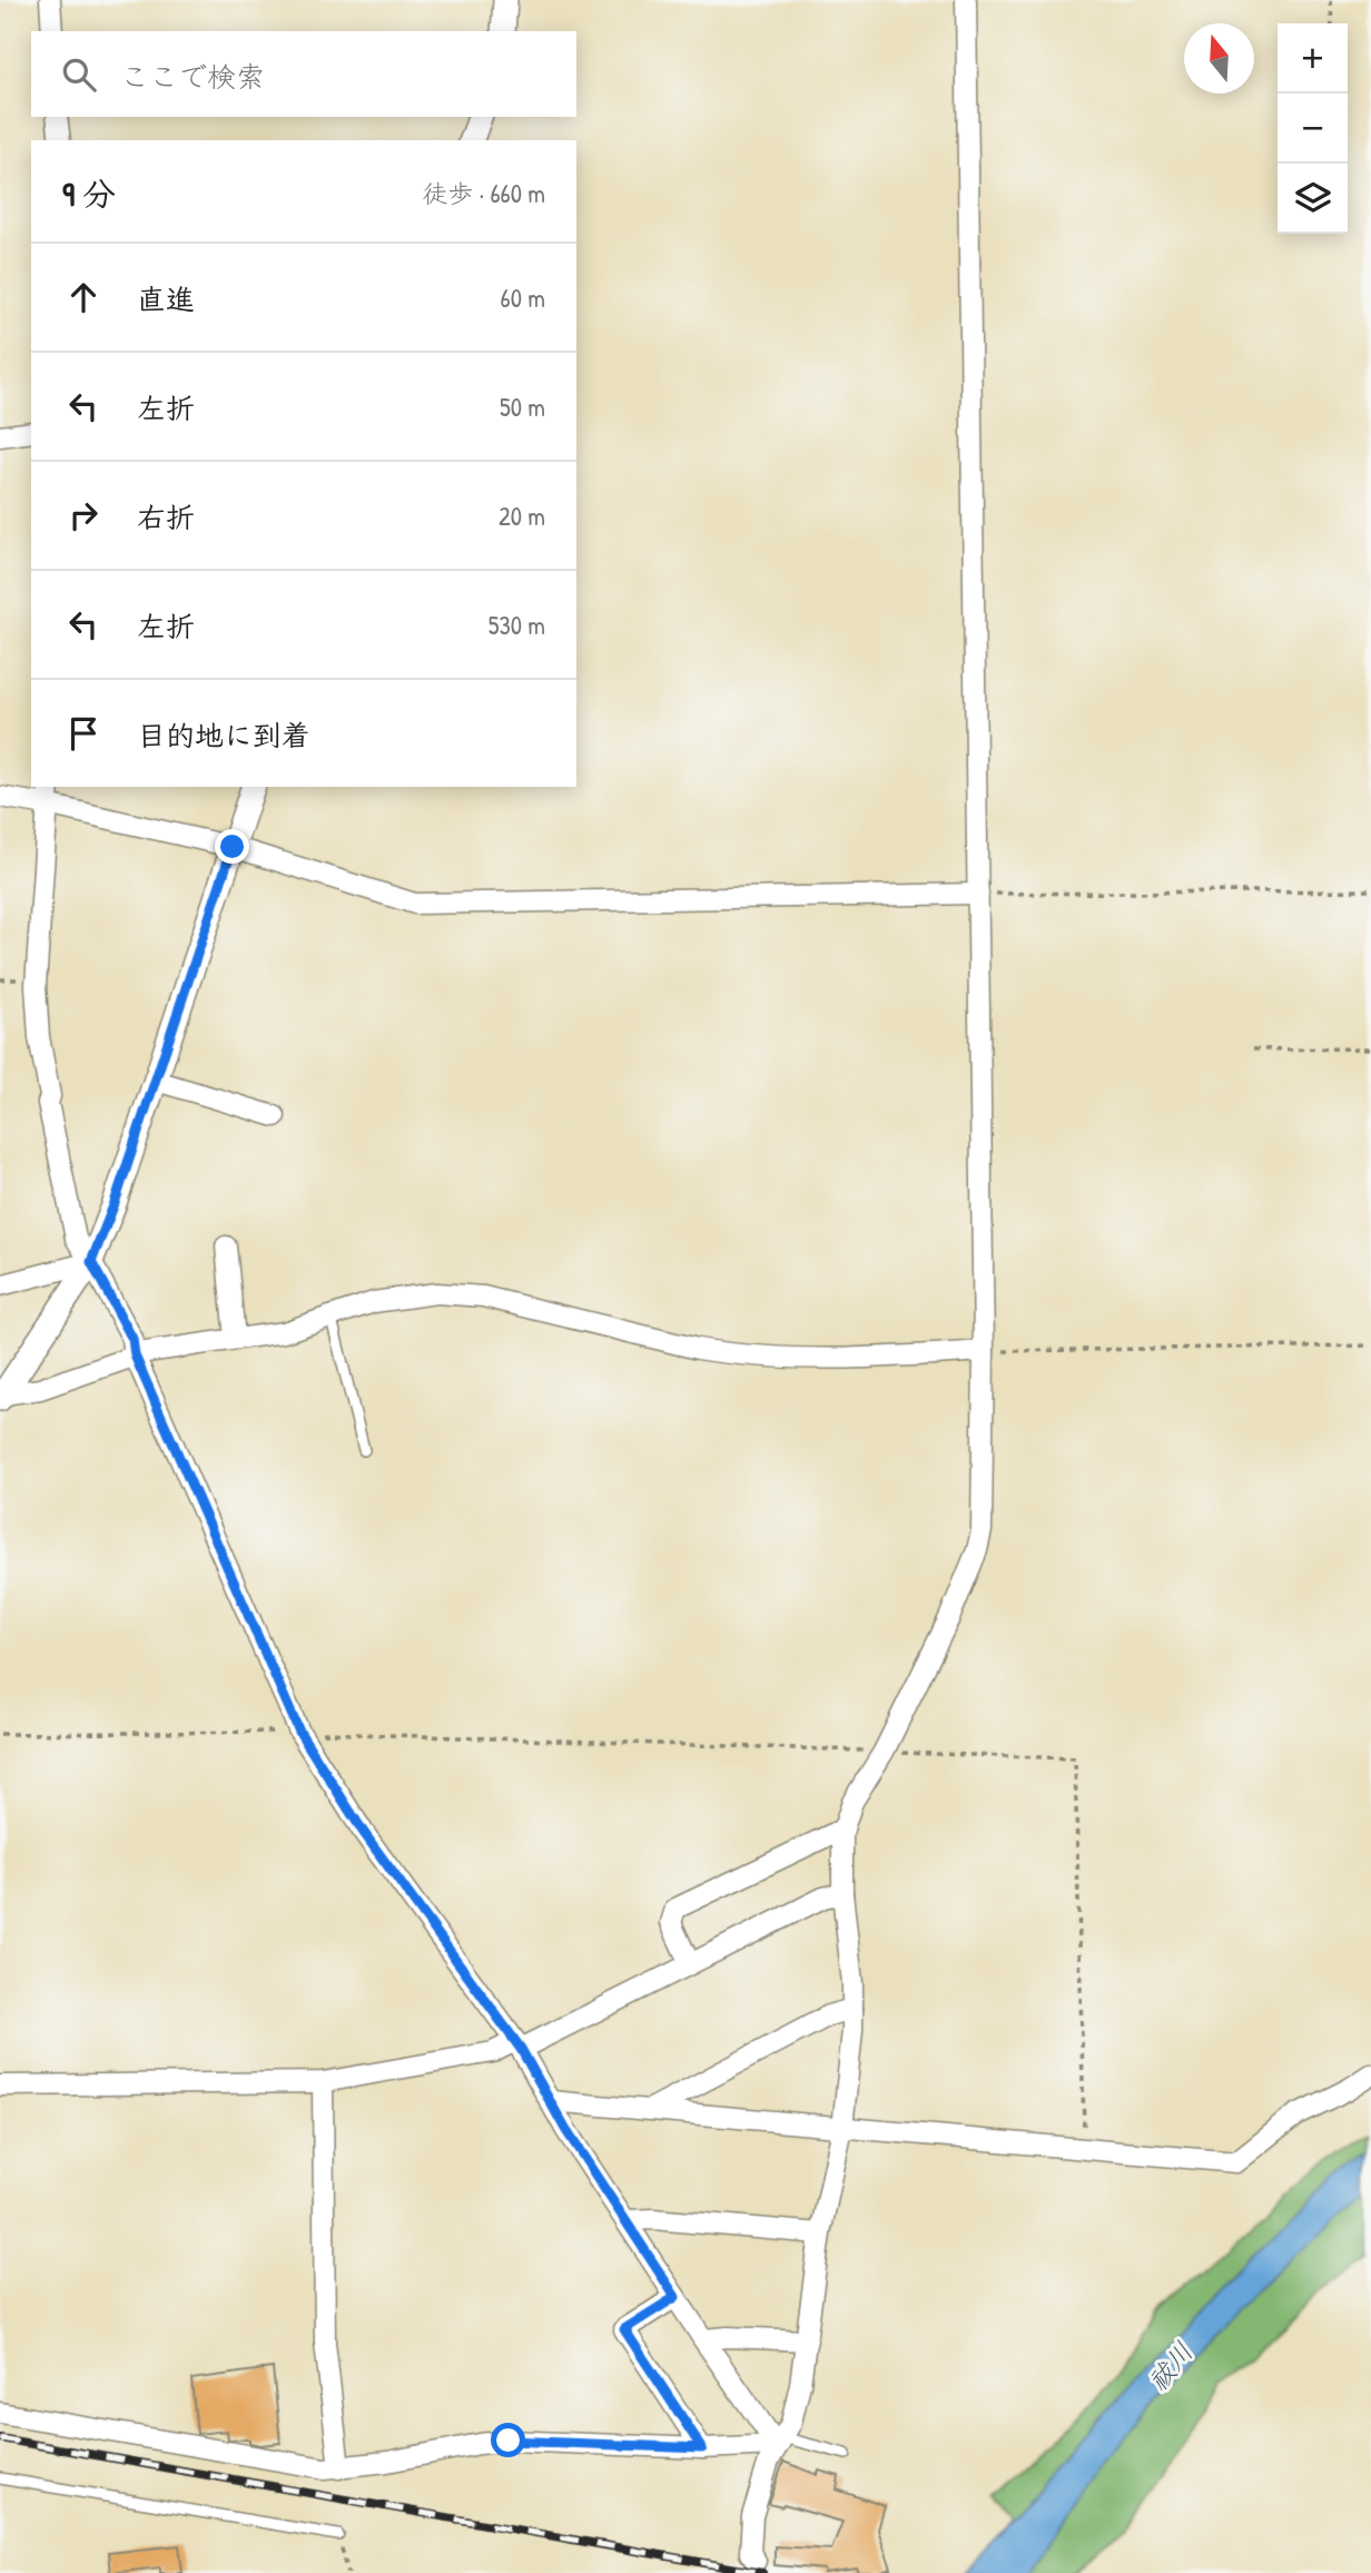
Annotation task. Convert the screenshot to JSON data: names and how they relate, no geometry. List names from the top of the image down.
{
  "water": ["祓川"],
  "north": "top",
  "page": {
    "map_buttons": ["+", "−"],
    "search": "ここで検索",
    "heading": ["9 分", "徒歩 · 660 m"],
    "list": [
      ["直進", "60 m"],
      ["左折", "50 m"],
      ["右折", "20 m"],
      ["左折", "530 m"],
      "目的地に到着"
    ]
  }
}
